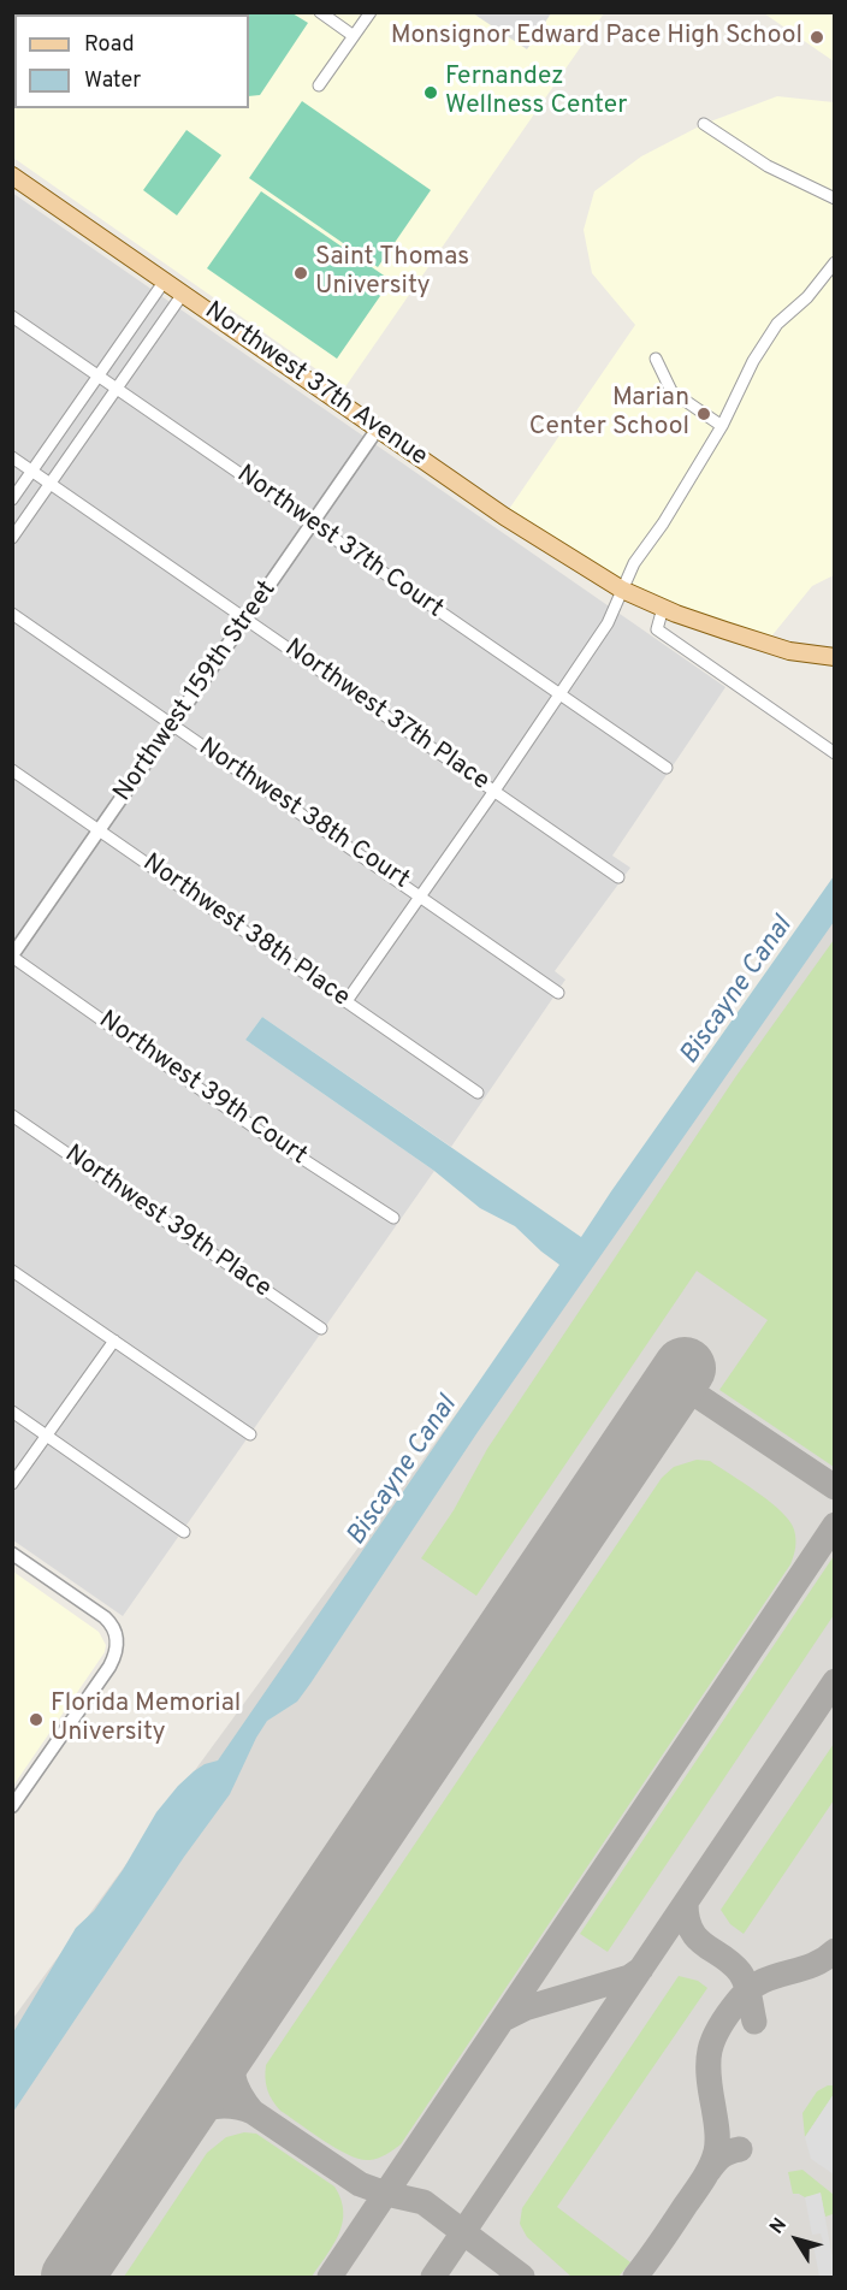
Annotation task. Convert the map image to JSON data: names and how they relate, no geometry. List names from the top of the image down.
{
  "streets": {
    "main road": ["Northwest 37th Avenue"],
    "street": [
      "Northwest 37th Court",
      "Northwest 159th Street",
      "Northwest 37th Place",
      "Northwest 38th Court",
      "Northwest 38th Place",
      "Northwest 39th Court",
      "Northwest 39th Place"
    ]
  },
  "crossings": [
    ["Northwest 37th Avenue", "Northwest 159th Street"],
    ["Northwest 37th Court", "Northwest 159th Street"],
    ["Northwest 159th Street", "Northwest 37th Place"],
    ["Northwest 159th Street", "Northwest 38th Court"],
    ["Northwest 159th Street", "Northwest 38th Place"],
    ["Northwest 159th Street", "Northwest 39th Court"]
  ],
  "water": ["Biscayne Canal"],
  "places": [
    "Monsignor Edward Pace High School",
    "Fernandez Wellness Center",
    "Saint Thomas University",
    "Marian Center School",
    "Florida Memorial University"
  ],
  "legend": ["Road", "Water"],
  "north": "top left"
}
